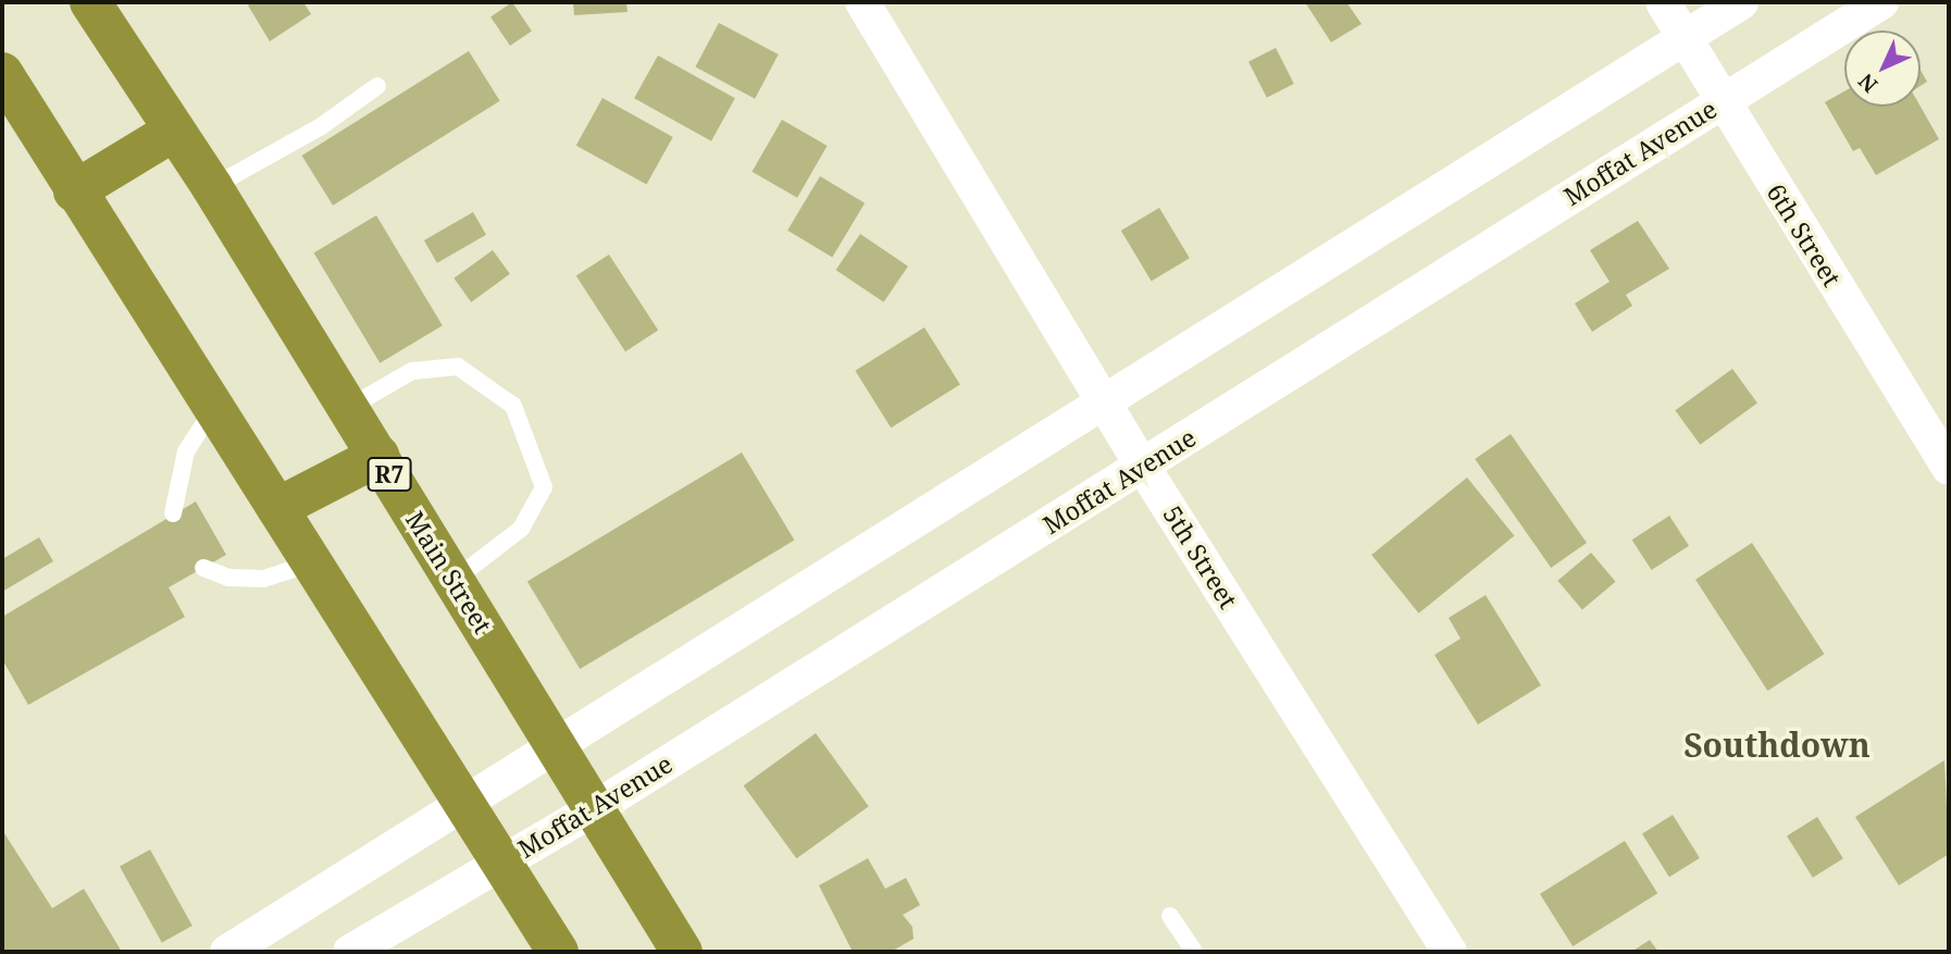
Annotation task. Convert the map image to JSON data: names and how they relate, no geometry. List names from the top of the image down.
{
  "streets": {
    "highway": ["R7", "Main Street"],
    "street": ["Moffat Avenue", "6th Street", "5th Street"]
  },
  "crossings": [
    ["Moffat Avenue", "6th Street"],
    ["Moffat Avenue", "5th Street"],
    ["Moffat Avenue", "Main Street"]
  ],
  "districts": ["Southdown"],
  "north": "bottom left"
}
